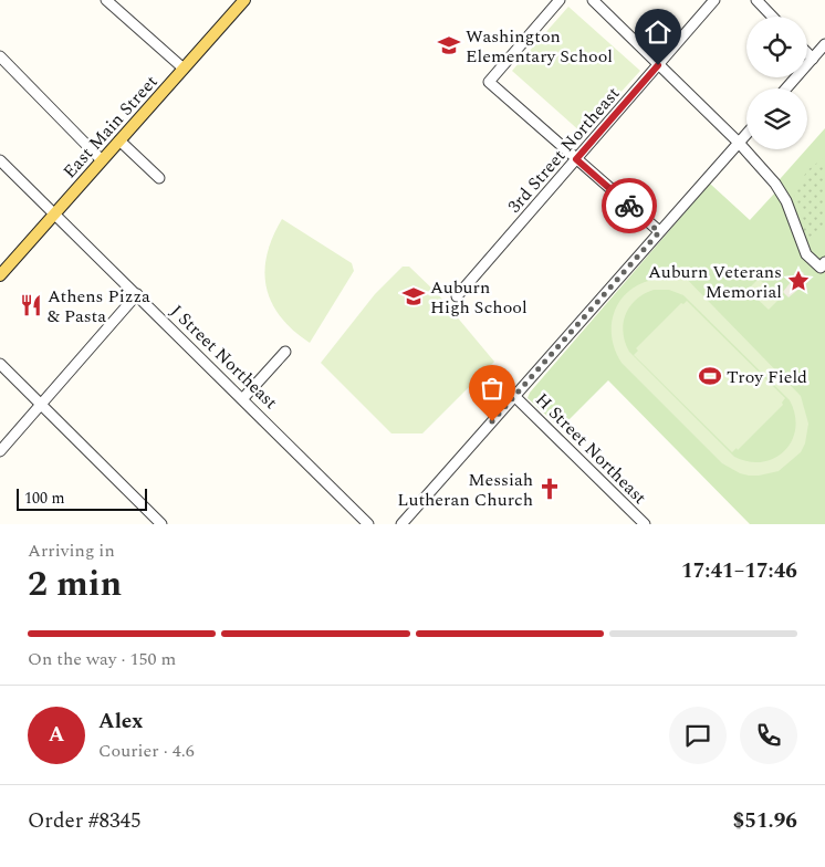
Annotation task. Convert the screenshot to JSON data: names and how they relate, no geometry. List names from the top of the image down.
{
  "streets": {
    "main road": ["East Main Street"],
    "street": ["3rd Street Northeast", "J Street Northeast", "H Street Northeast"]
  },
  "crossings": [
    ["East Main Street", "J Street Northeast"]
  ],
  "places": {
    "school or university": ["Washington Elementary School", "Auburn High School"],
    "place": ["Auburn Veterans Memorial"],
    "restaurant": ["Athens Pizza & Pasta"],
    "sports": ["Troy Field"],
    "church": ["Messiah Lutheran Church"]
  },
  "scale_bar": "100 m",
  "page": {
    "scale": "100 m",
    "heading": ["2 min", "Arriving in", "17:41–17:46"],
    "panel": [
      "Alex",
      "Courier · 4.6",
      "Order #8345",
      "$51.96"
    ],
    "bar": "On the way · 150 m",
    "round": "A"
  }
}
